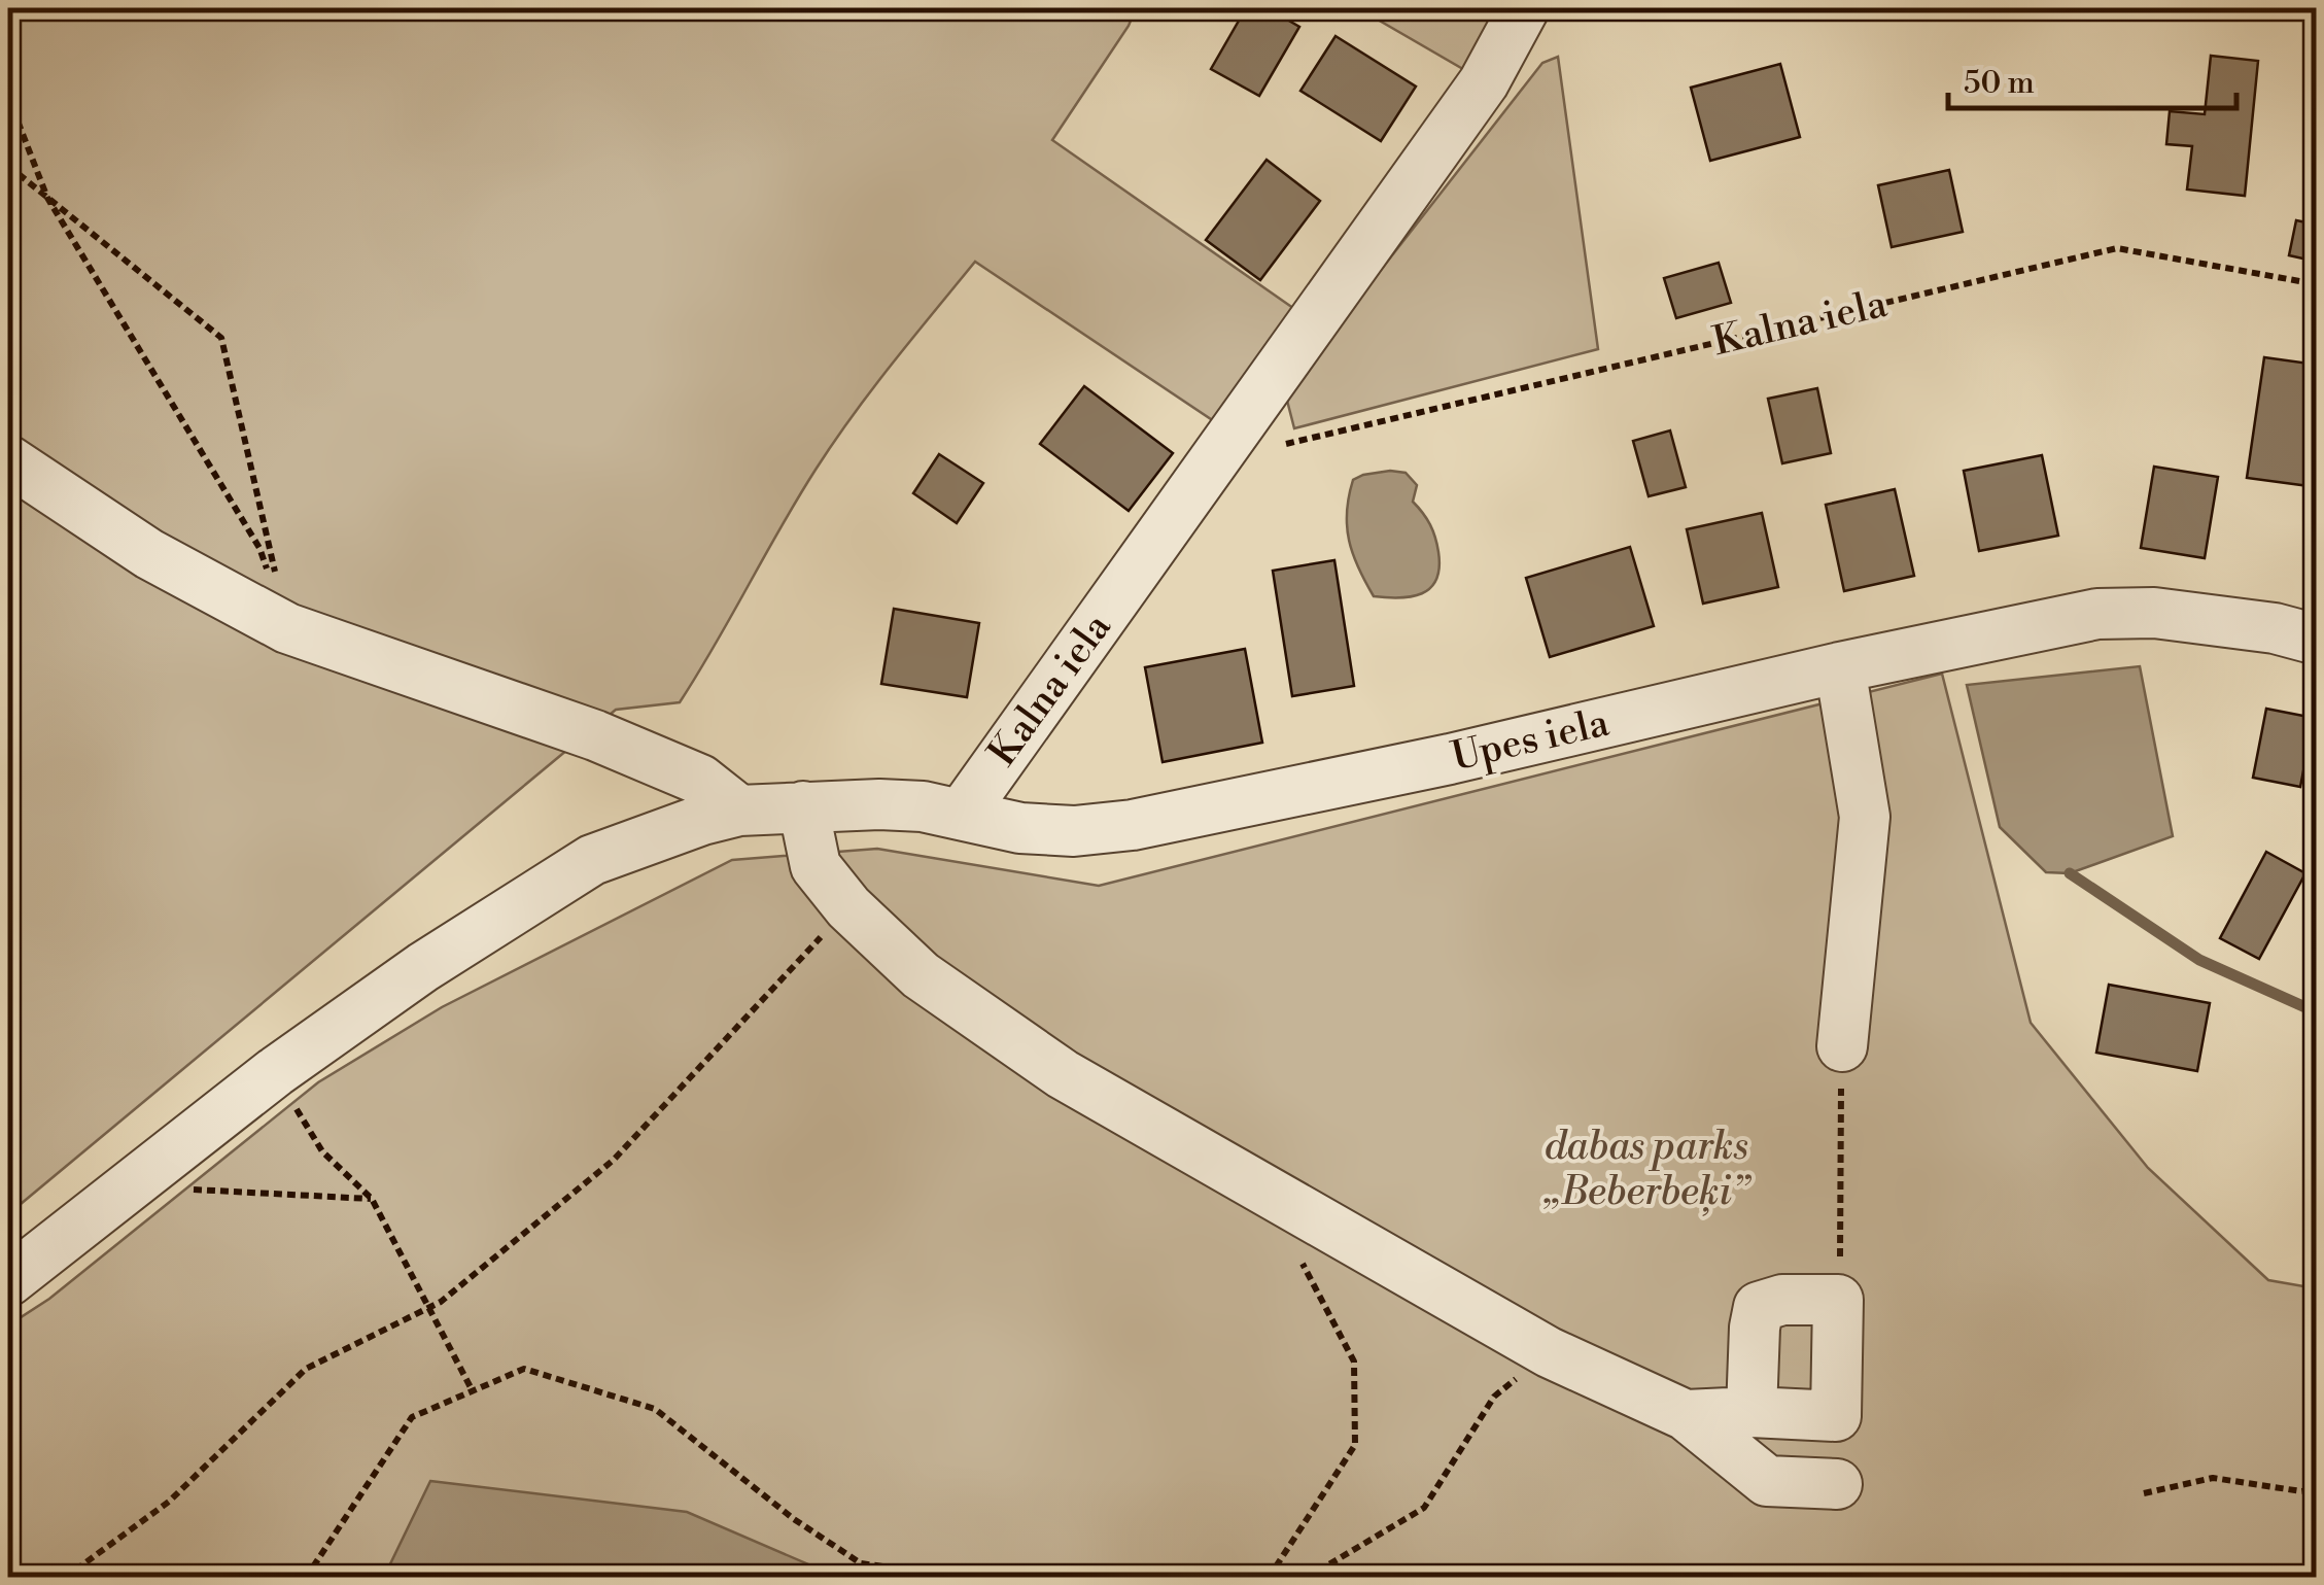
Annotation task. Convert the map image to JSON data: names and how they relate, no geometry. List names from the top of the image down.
{
  "streets": {
    "street": ["Kalna iela", "Upes iela"]
  },
  "crossings": [
    ["Kalna iela", "Upes iela"]
  ],
  "parks": ["dabas parks „Beberbeķi”"],
  "scale_bar": "50 m"
}
